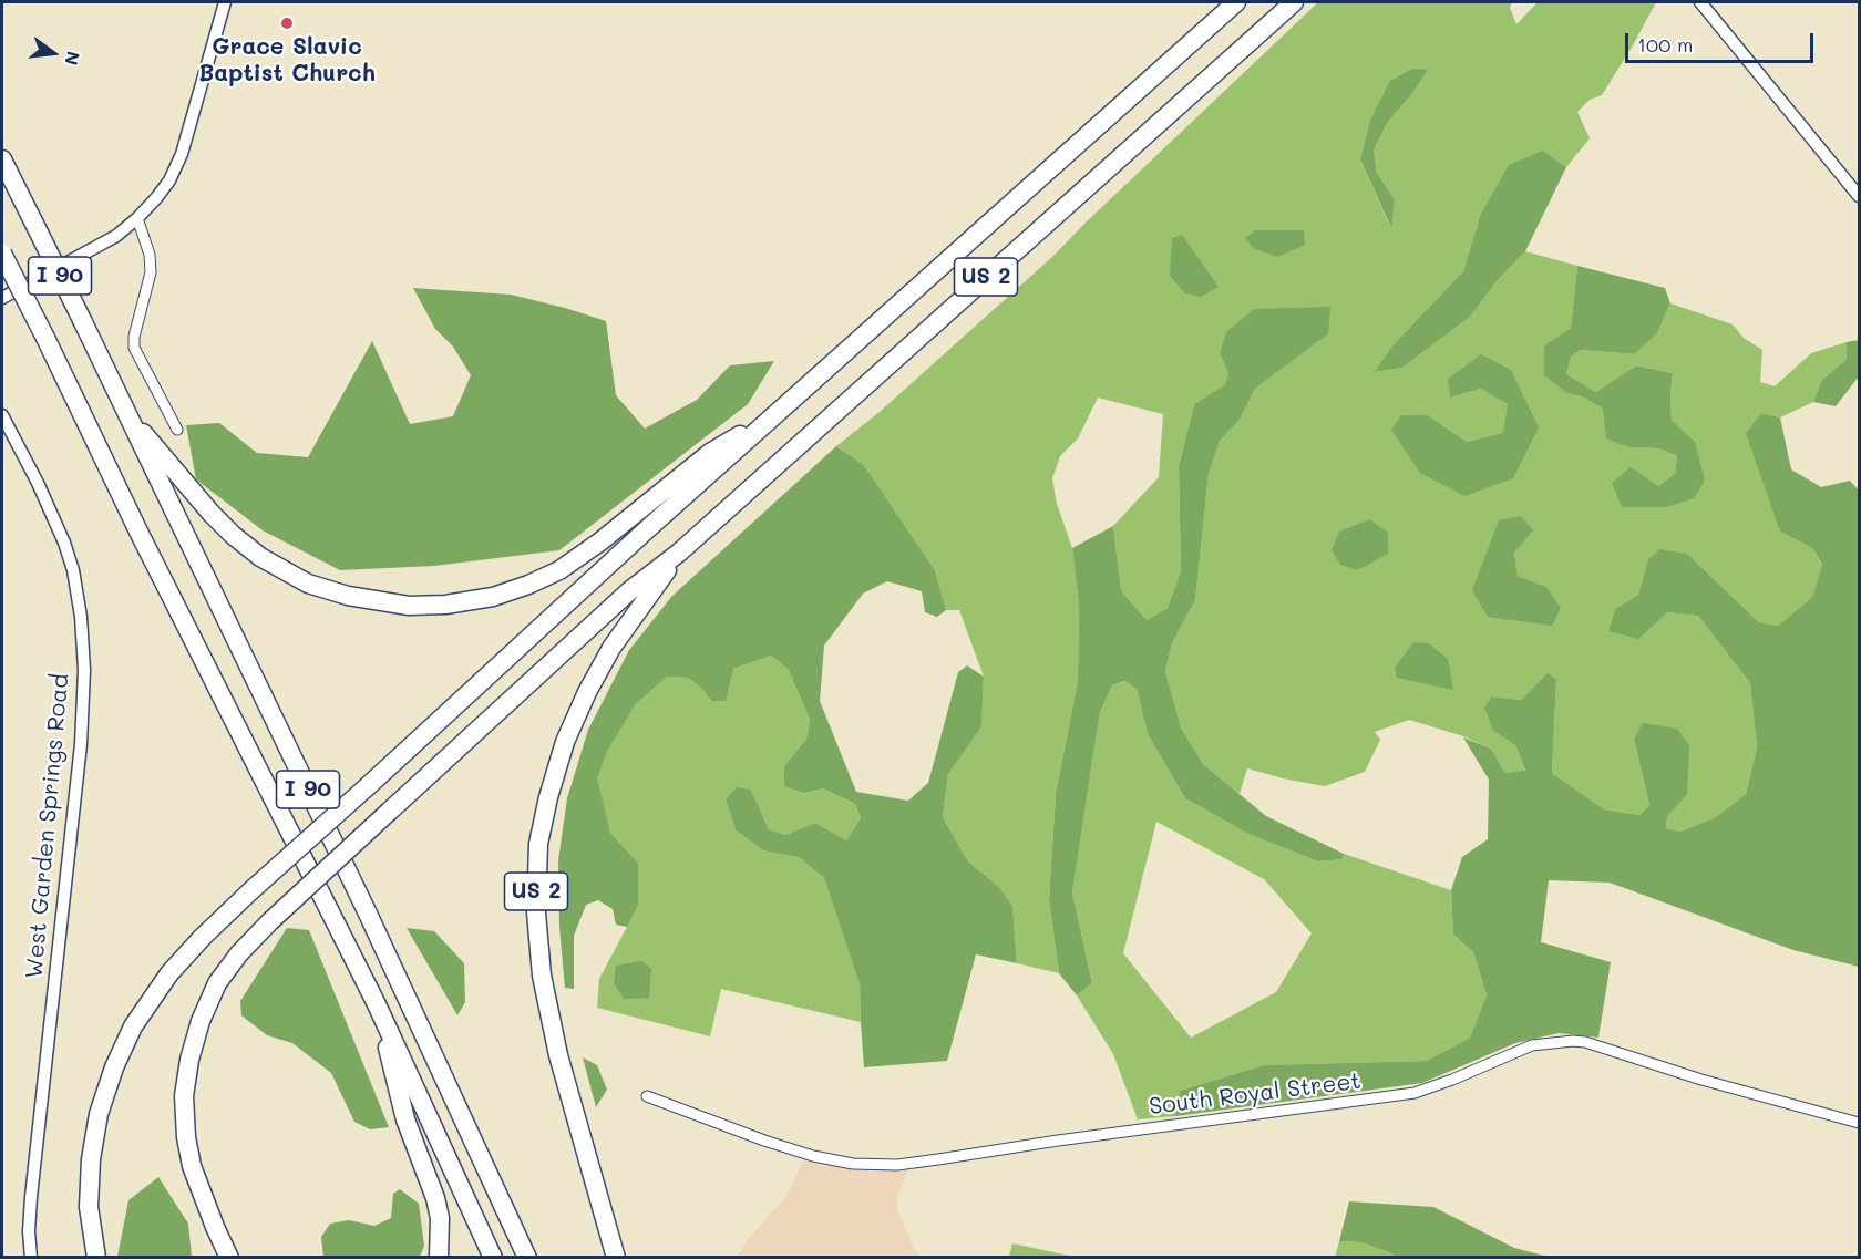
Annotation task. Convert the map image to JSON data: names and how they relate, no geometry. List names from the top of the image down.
{
  "streets": {
    "highway": ["I 90", "US 2"],
    "street": ["West Garden Springs Road", "South Royal Street"]
  },
  "places": ["Grace Slavic Baptist Church"],
  "scale_bar": "100 m",
  "north": "right"
}
